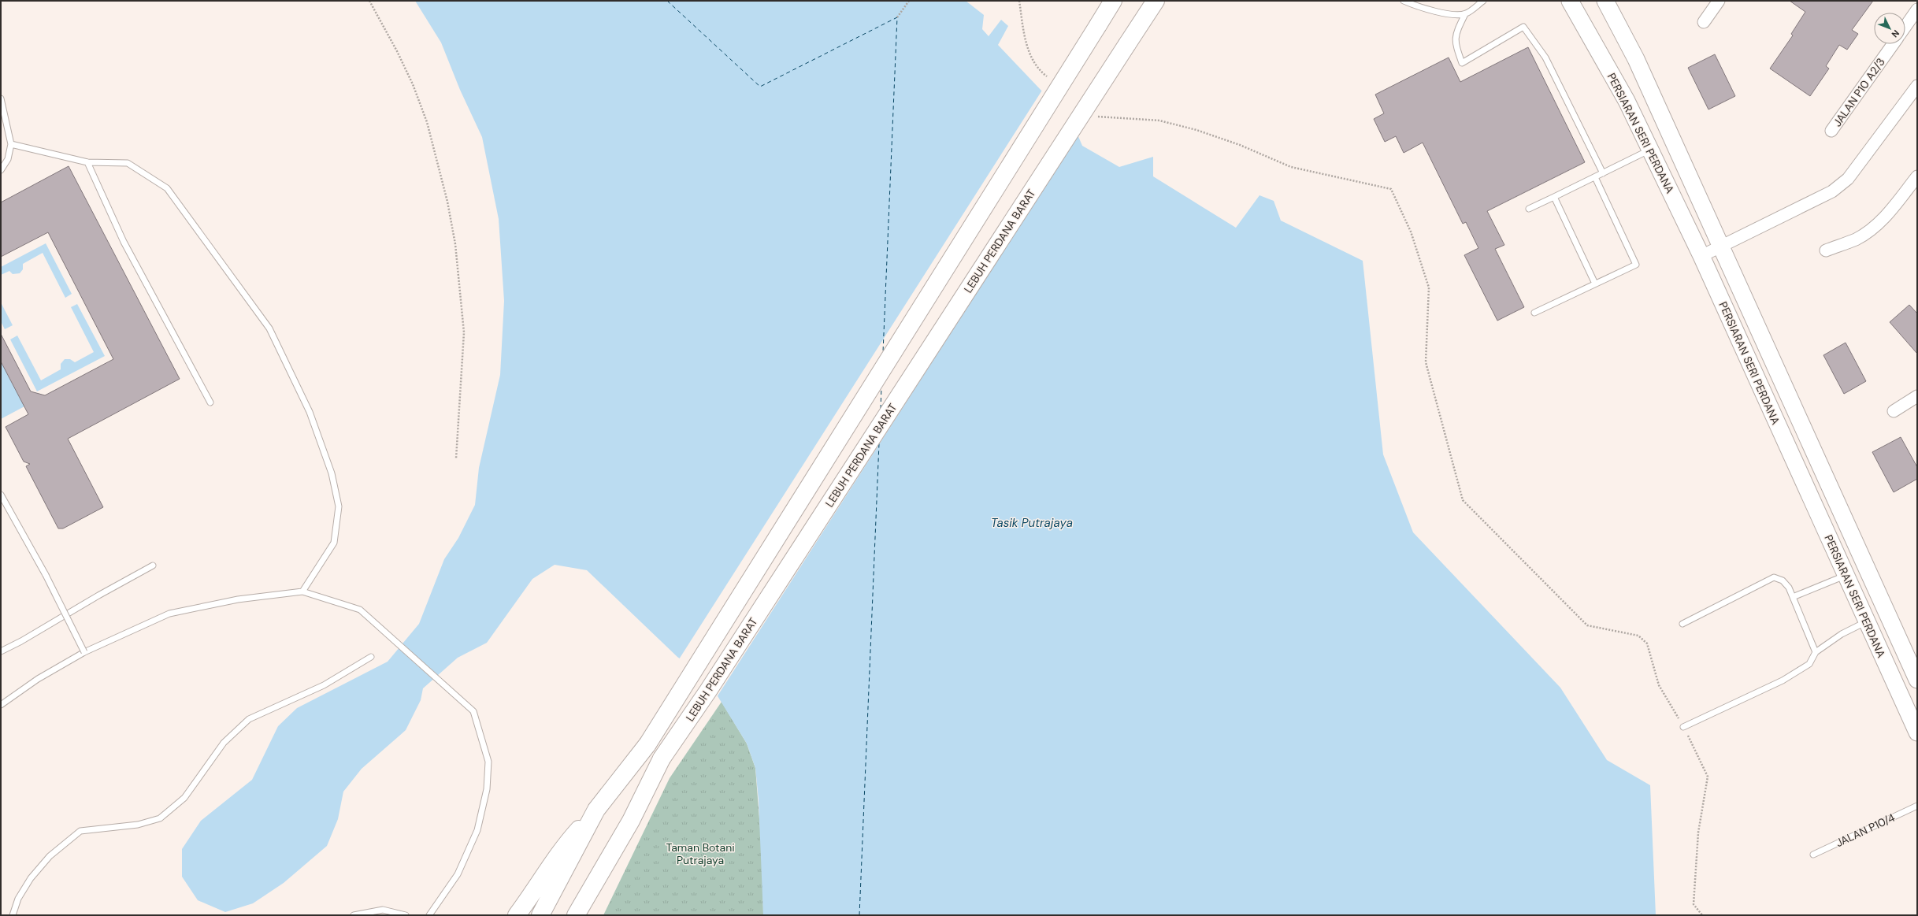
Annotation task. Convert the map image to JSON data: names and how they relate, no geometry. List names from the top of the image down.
{
  "streets": {
    "main road": ["LEBUH PERDANA BARAT"],
    "street": ["JALAN P10 A2/3", "PERSIARAN SERI PERDANA"],
    "lane": ["JALAN P10/4"]
  },
  "water": ["Tasik Putrajaya"],
  "parks": ["Taman Botani Putrajaya"],
  "north": "bottom right"
}
